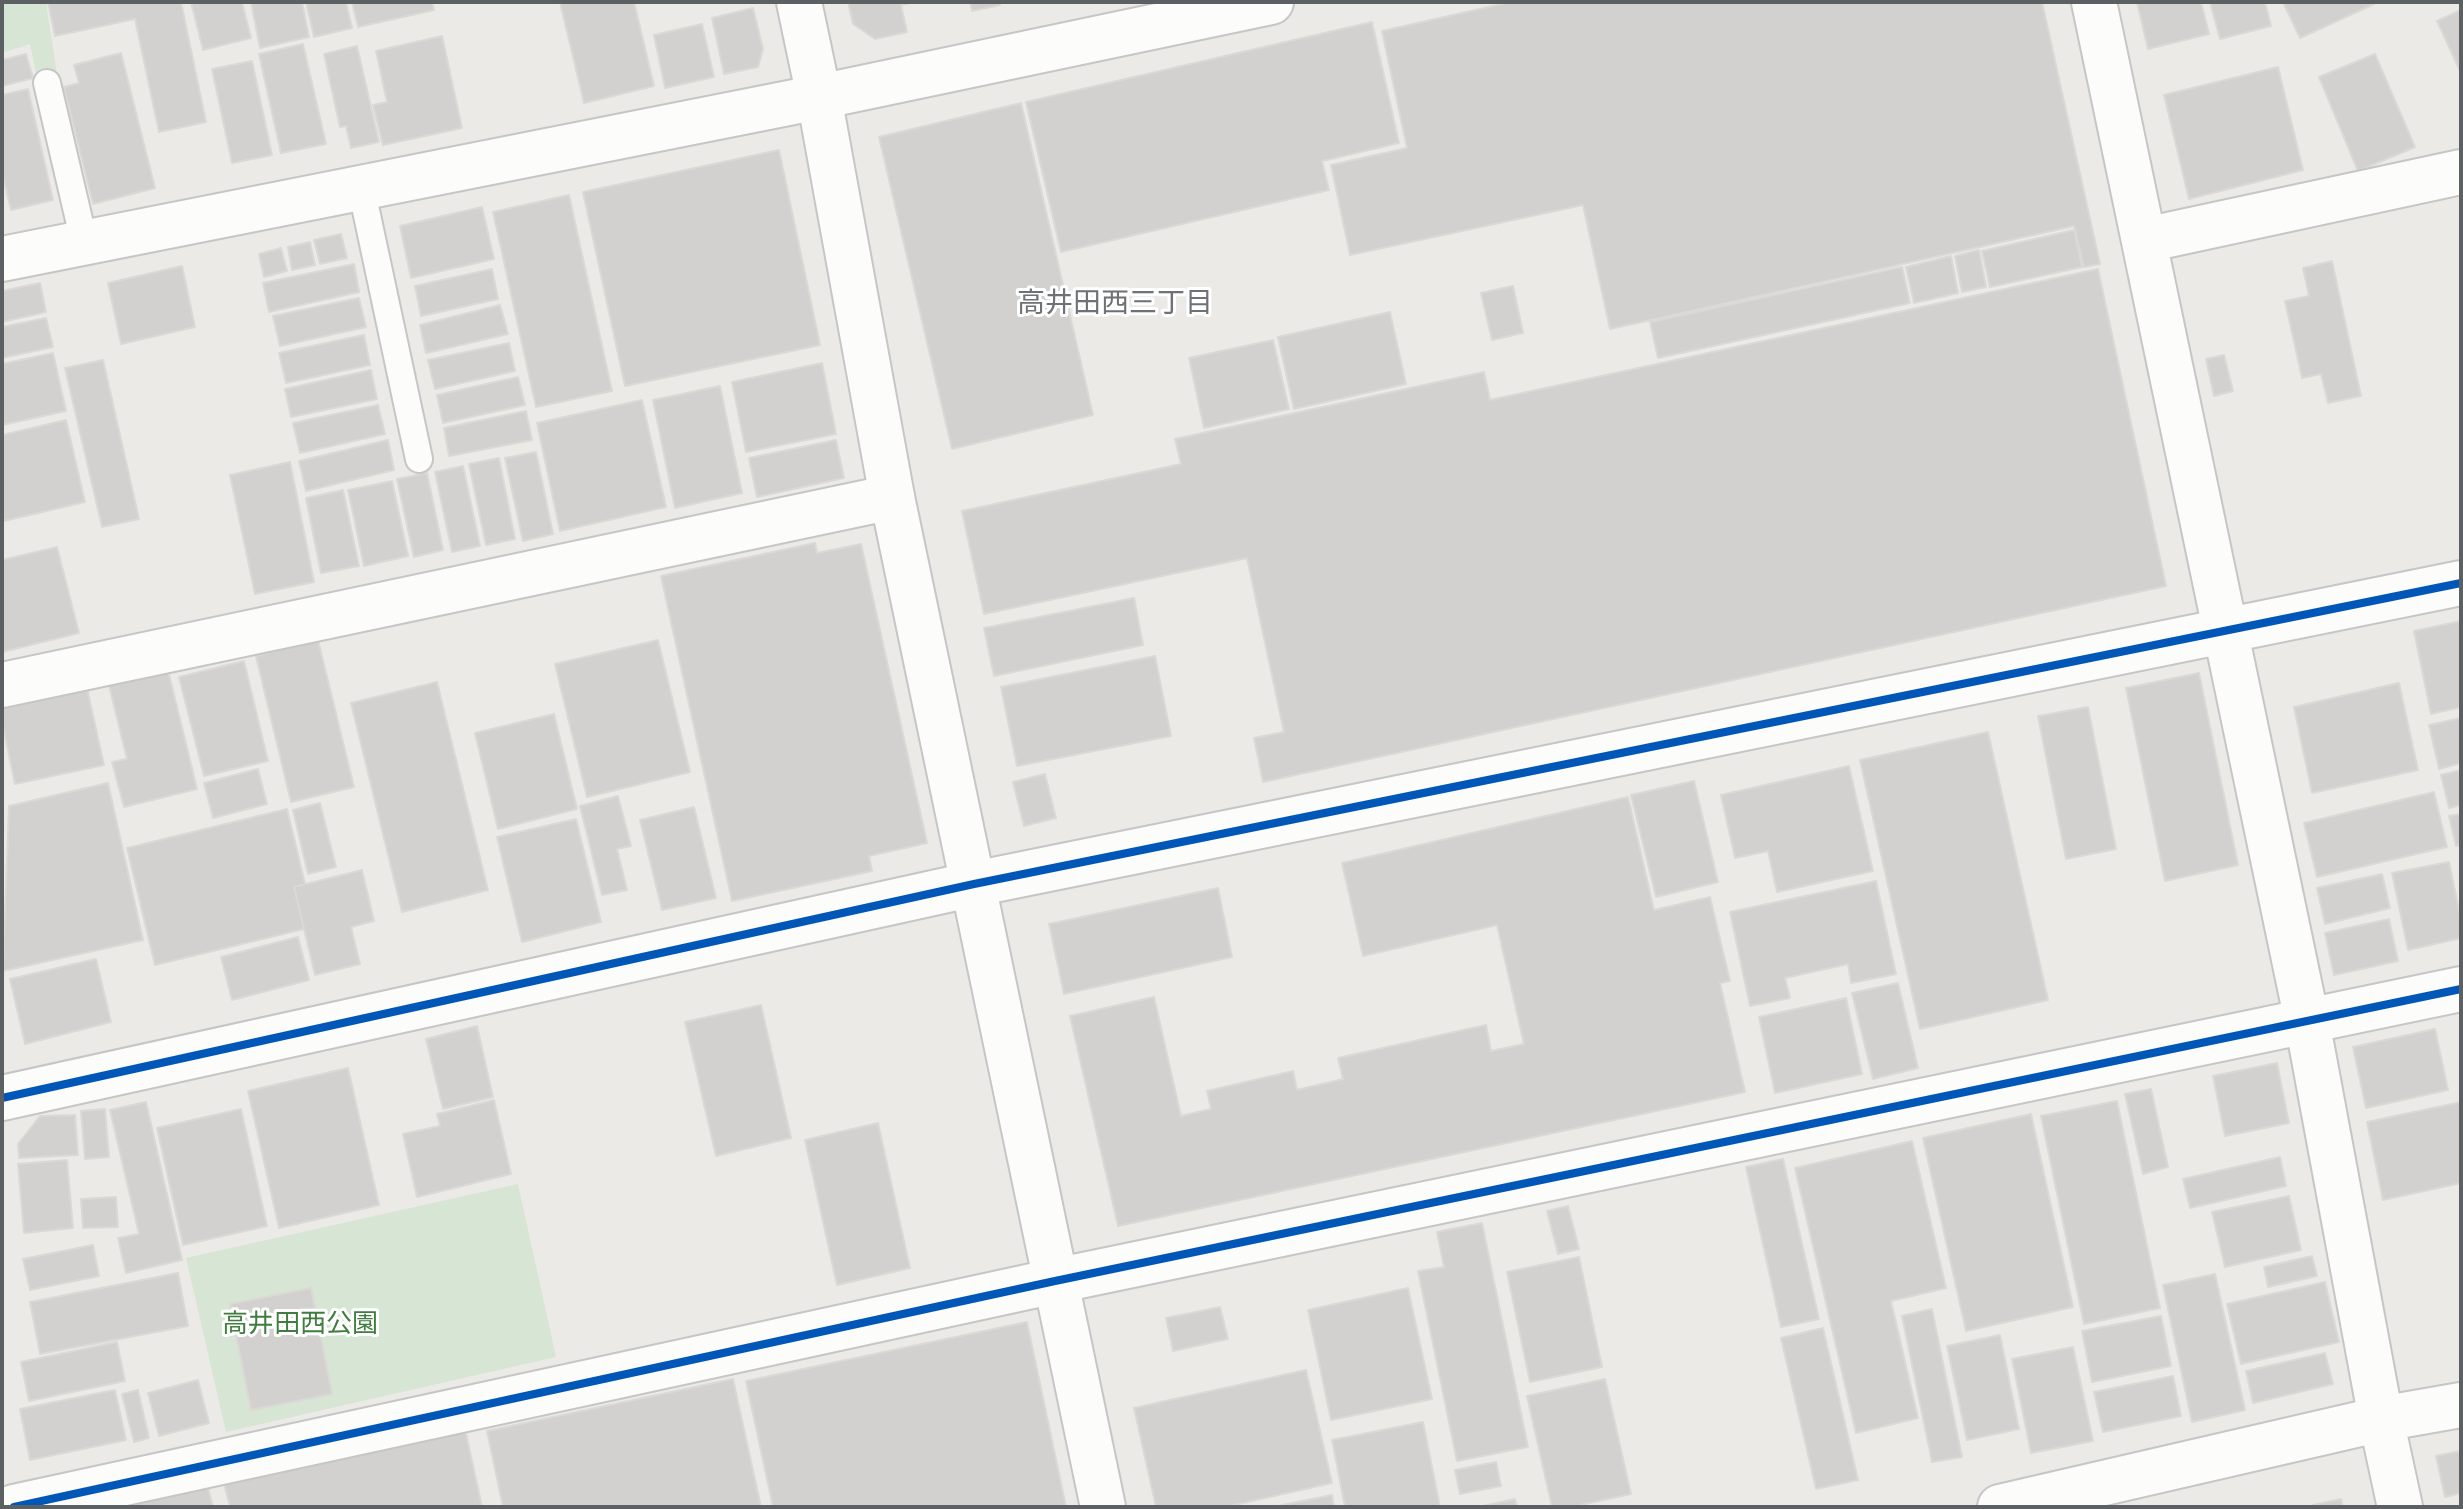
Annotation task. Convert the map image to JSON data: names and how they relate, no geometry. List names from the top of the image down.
{
  "districts": ["高井田西三丁目"],
  "parks": ["高井田西公園"]
}
